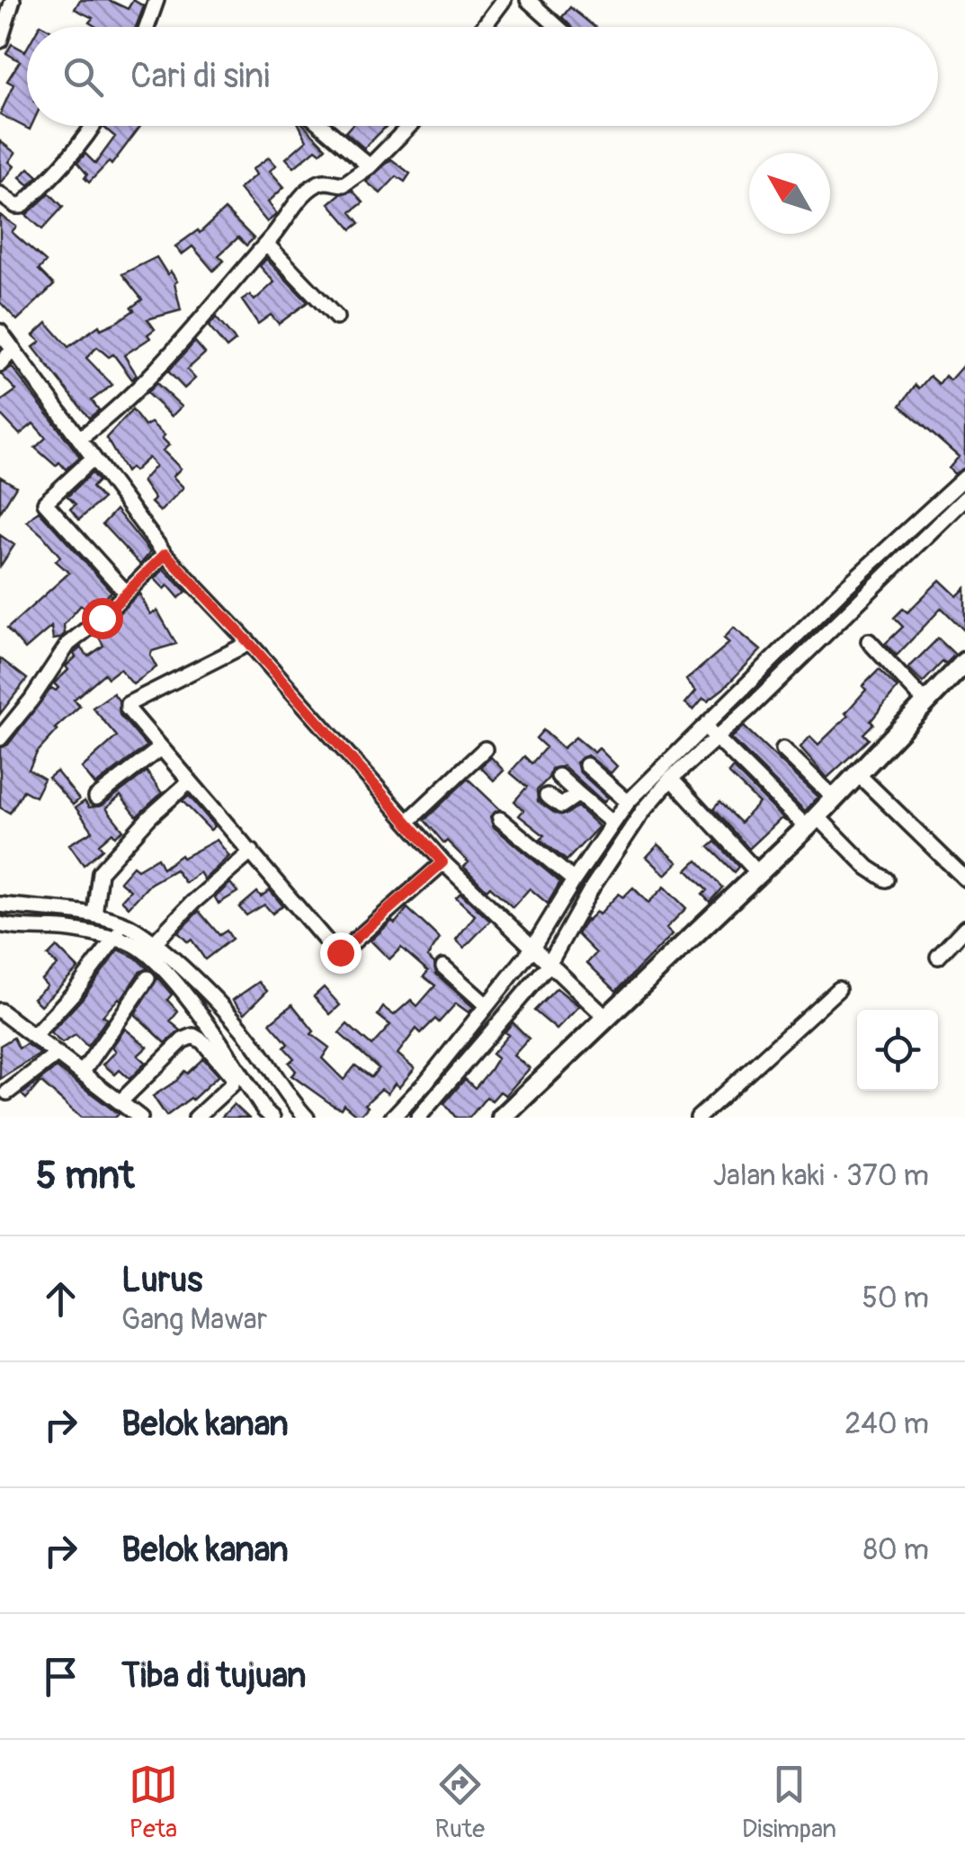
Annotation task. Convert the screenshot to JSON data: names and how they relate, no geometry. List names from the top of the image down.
{
  "north": "top left",
  "page": {
    "search": "Cari di sini",
    "heading": ["5 mnt", "Jalan kaki · 370 m"],
    "list": [
      ["Lurus", "Gang Mawar", "50 m"],
      ["Belok kanan", "240 m"],
      ["Belok kanan", "80 m"],
      "Tiba di tujuan"
    ],
    "nav": ["Peta", "Rute", "Disimpan"]
  }
}
